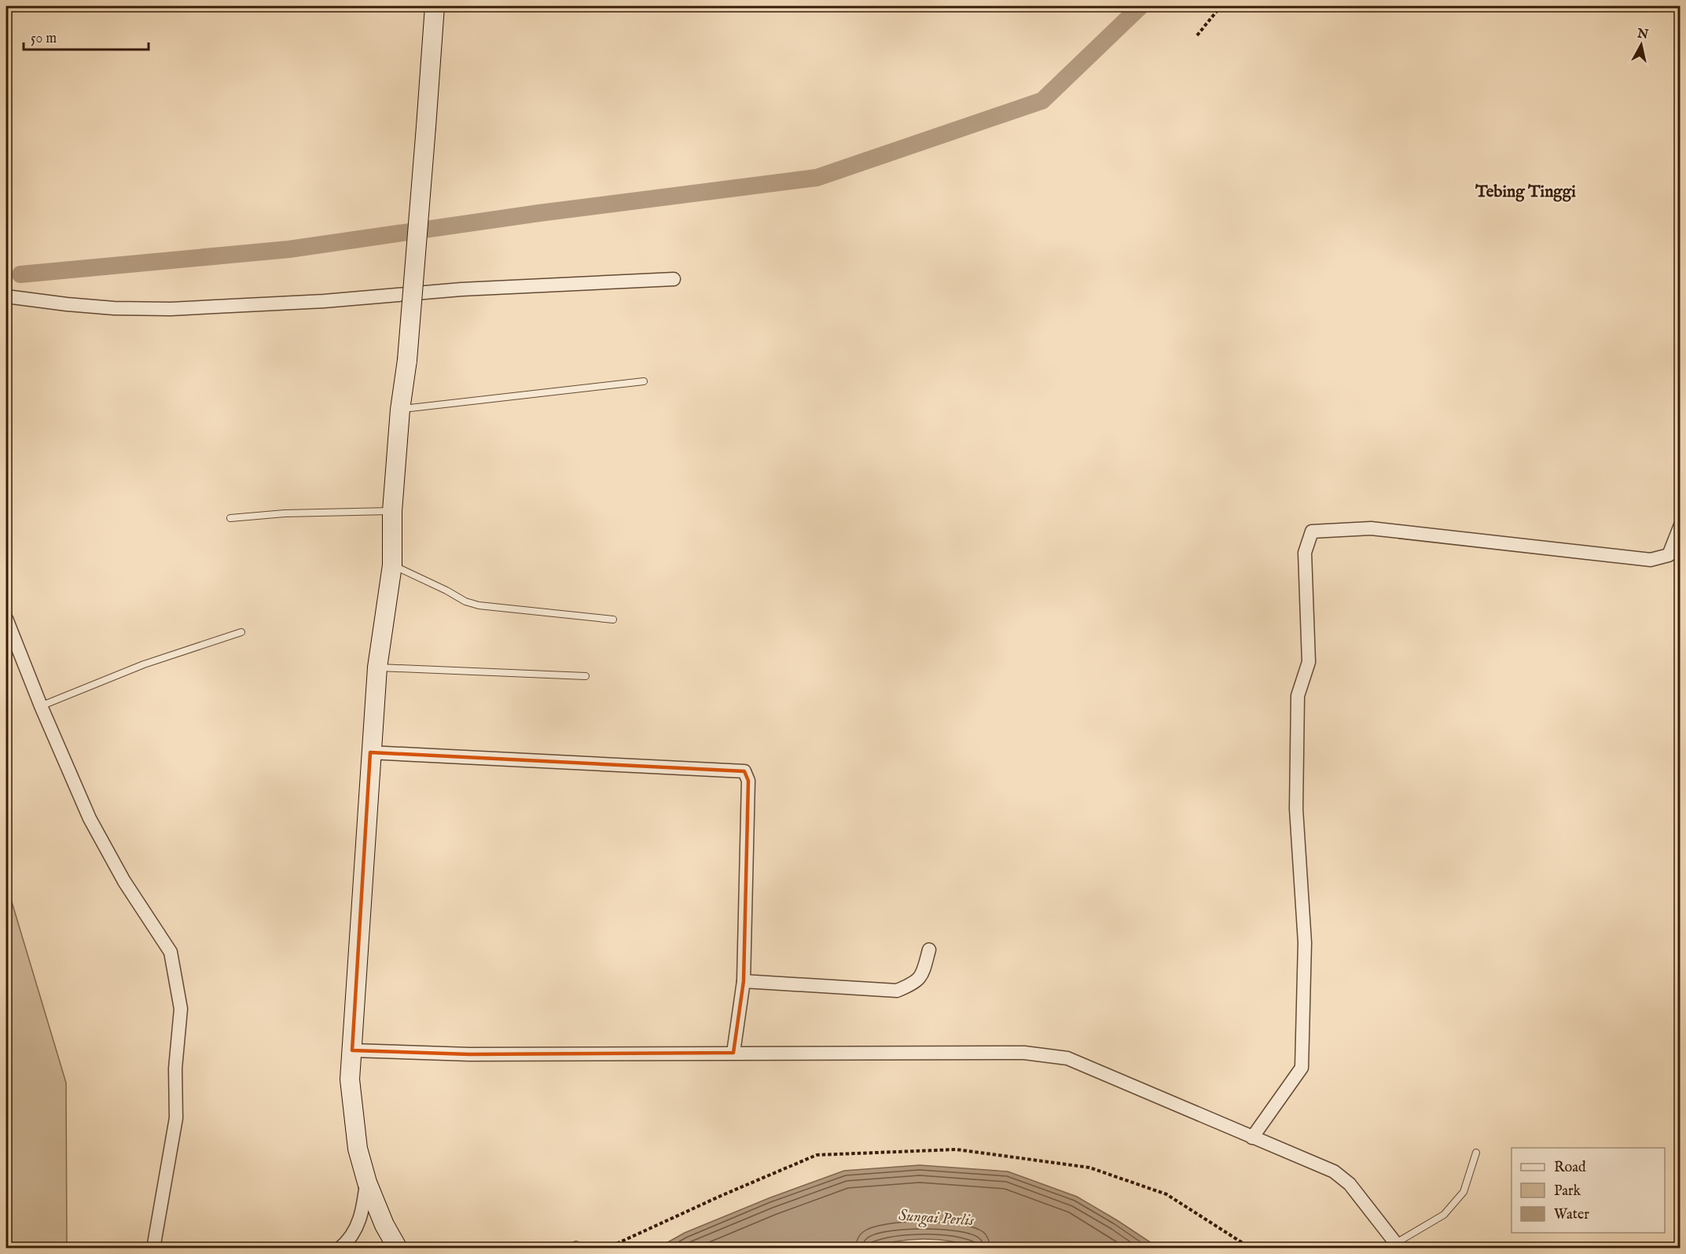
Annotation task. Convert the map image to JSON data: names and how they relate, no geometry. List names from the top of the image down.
{
  "districts": ["Tebing Tinggi"],
  "water": ["Sungai Perlis"],
  "legend": ["Road", "Park", "Water"],
  "scale_bar": "50 m",
  "north": "top"
}
